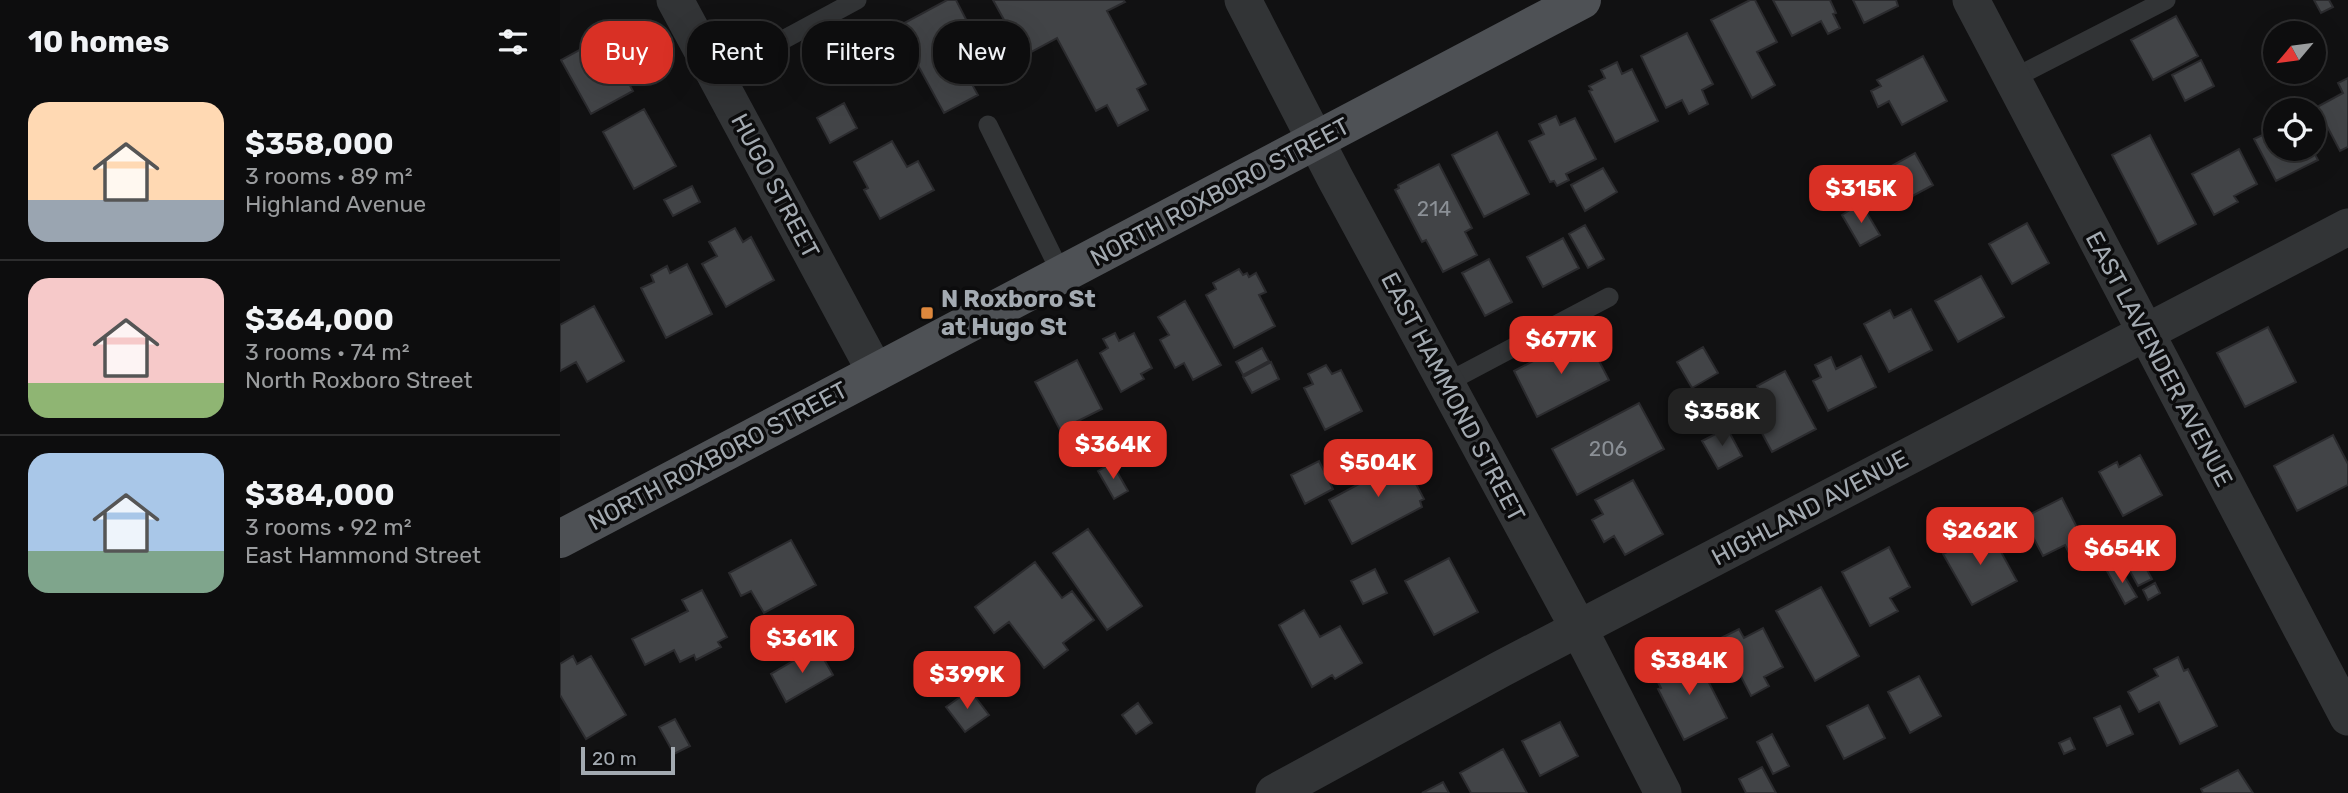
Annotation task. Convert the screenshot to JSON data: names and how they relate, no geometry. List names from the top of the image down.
{
  "streets": {
    "main road": ["NORTH ROXBORO STREET"],
    "street": [
      "HUGO STREET",
      "EAST LAVENDER AVENUE",
      "EAST HAMMOND STREET",
      "HIGHLAND AVENUE"
    ]
  },
  "crossings": [
    ["HUGO STREET", "NORTH ROXBORO STREET"],
    ["NORTH ROXBORO STREET", "EAST HAMMOND STREET"],
    ["EAST LAVENDER AVENUE", "HIGHLAND AVENUE"],
    ["EAST HAMMOND STREET", "HIGHLAND AVENUE"]
  ],
  "places": {
    "transit": ["N Roxboro St at Hugo St"]
  },
  "house_numbers": ["214", "206"],
  "scale_bar": "20 m",
  "north": "bottom left",
  "page": {
    "heading": "10 homes",
    "chip": [
      "Buy",
      "Rent",
      "Filters",
      "New"
    ],
    "list": [
      {
        "name": "$358,000",
        "note": "3 rooms · 89 m² · Highland Avenue"
      },
      {
        "name": "$364,000",
        "note": "3 rooms · 74 m² · North Roxboro Street"
      },
      {
        "name": "$384,000",
        "note": "3 rooms · 92 m² · East Hammond Street"
      }
    ],
    "price": [
      "$315K",
      "$677K",
      "$358K",
      "$364K",
      "$504K",
      "$262K",
      "$654K",
      "$361K",
      "$384K",
      "$399K"
    ],
    "scale": "20 m"
  }
}
